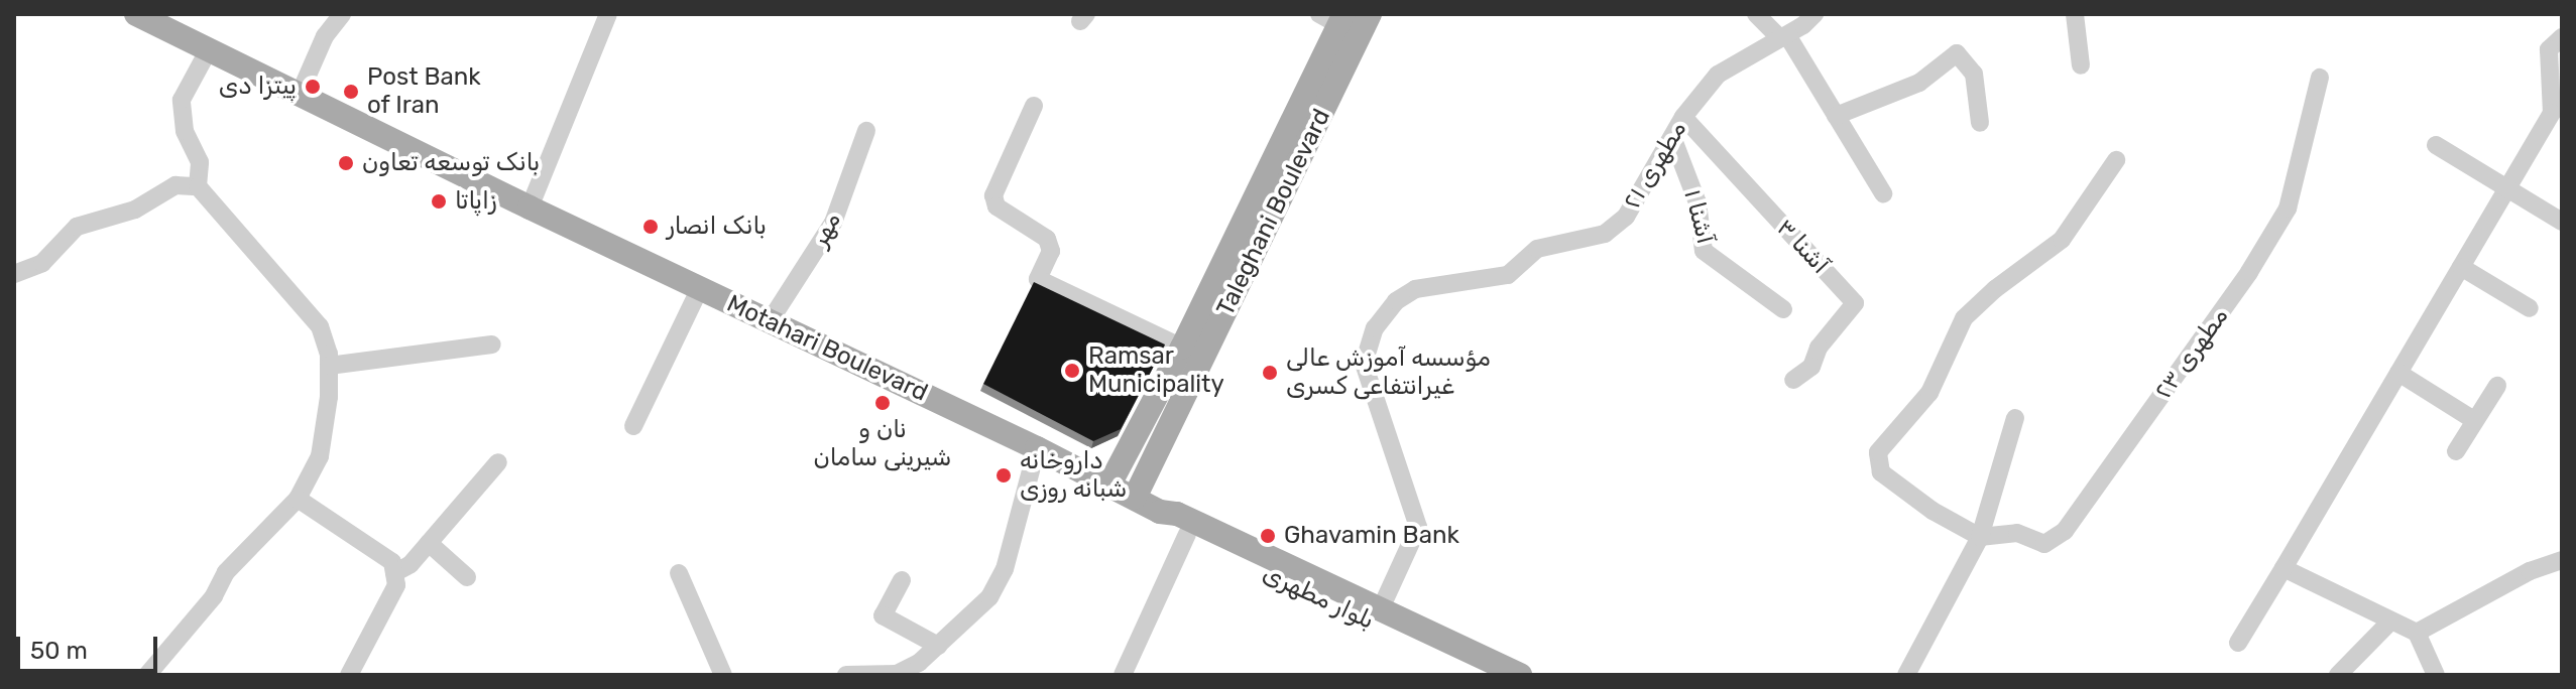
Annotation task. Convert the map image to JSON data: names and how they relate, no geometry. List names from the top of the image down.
{
  "streets": {
    "main road": ["Taleghani Boulevard", "Motahari Boulevard", "بلوار مطهری"],
    "street": [
      "مطهری ۲۱",
      "آشنا ۱",
      "مهر",
      "آشنا ۳",
      "مطهری ۲۳"
    ]
  },
  "crossings": [
    ["مطهری ۲۱", "آشنا ۱"],
    ["مطهری ۲۱", "آشنا ۳"],
    ["مطهری ۲۱", "Motahari Boulevard"],
    ["Taleghani Boulevard", "Motahari Boulevard"],
    ["مهر", "Motahari Boulevard"],
    ["Motahari Boulevard", "بلوار مطهری"]
  ],
  "places": [
    "پیتزا دی",
    "Post Bank of Iran",
    "بانک توسعه تعاون",
    "زاپاتا",
    "بانک انصار",
    "Ramsar Municipality",
    "مؤسسه آموزش عالی غیرانتفاعی کسری",
    "نان و شیرینی سامان",
    "داروخانه شبانه روزی",
    "Ghavamin Bank"
  ],
  "scale_bar": "50 m"
}
